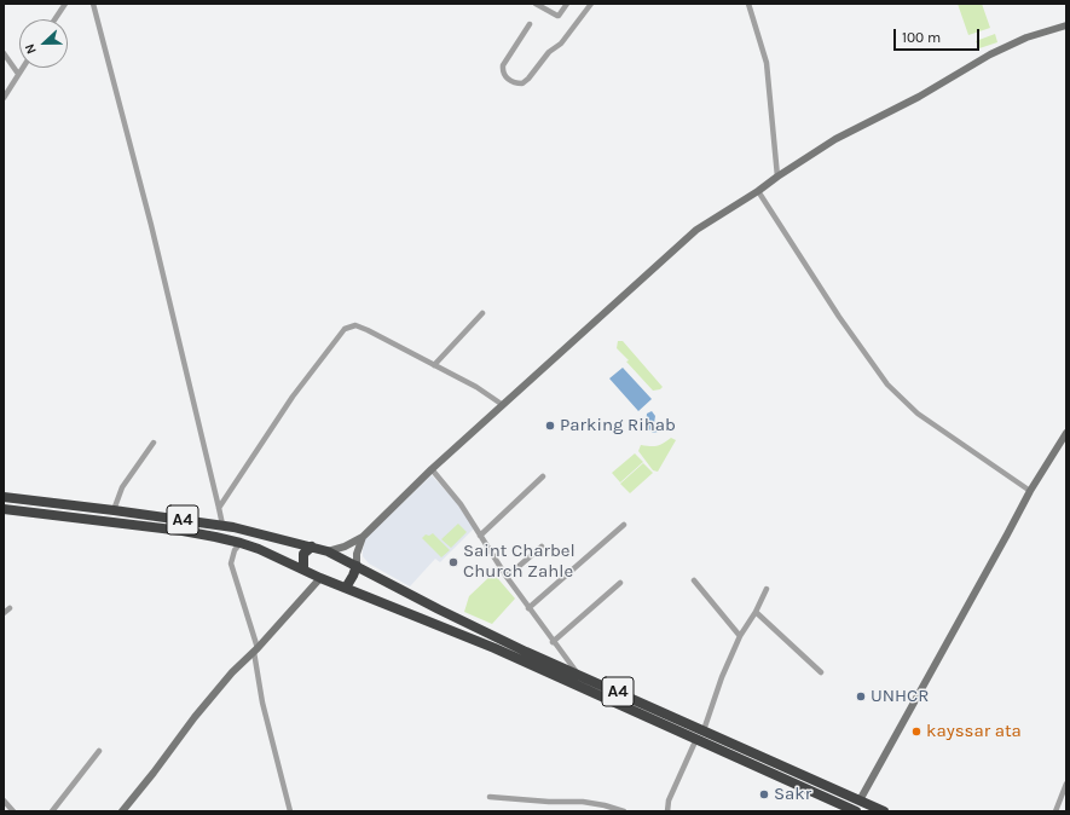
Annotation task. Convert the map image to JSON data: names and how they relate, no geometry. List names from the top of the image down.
{
  "streets": {
    "highway": ["A4"]
  },
  "places": [
    "Parking Rihab",
    "Saint Charbel Church Zahle",
    "UNHCR",
    "kayssar ata",
    "Sakr"
  ],
  "scale_bar": "100 m",
  "north": "left"
}
